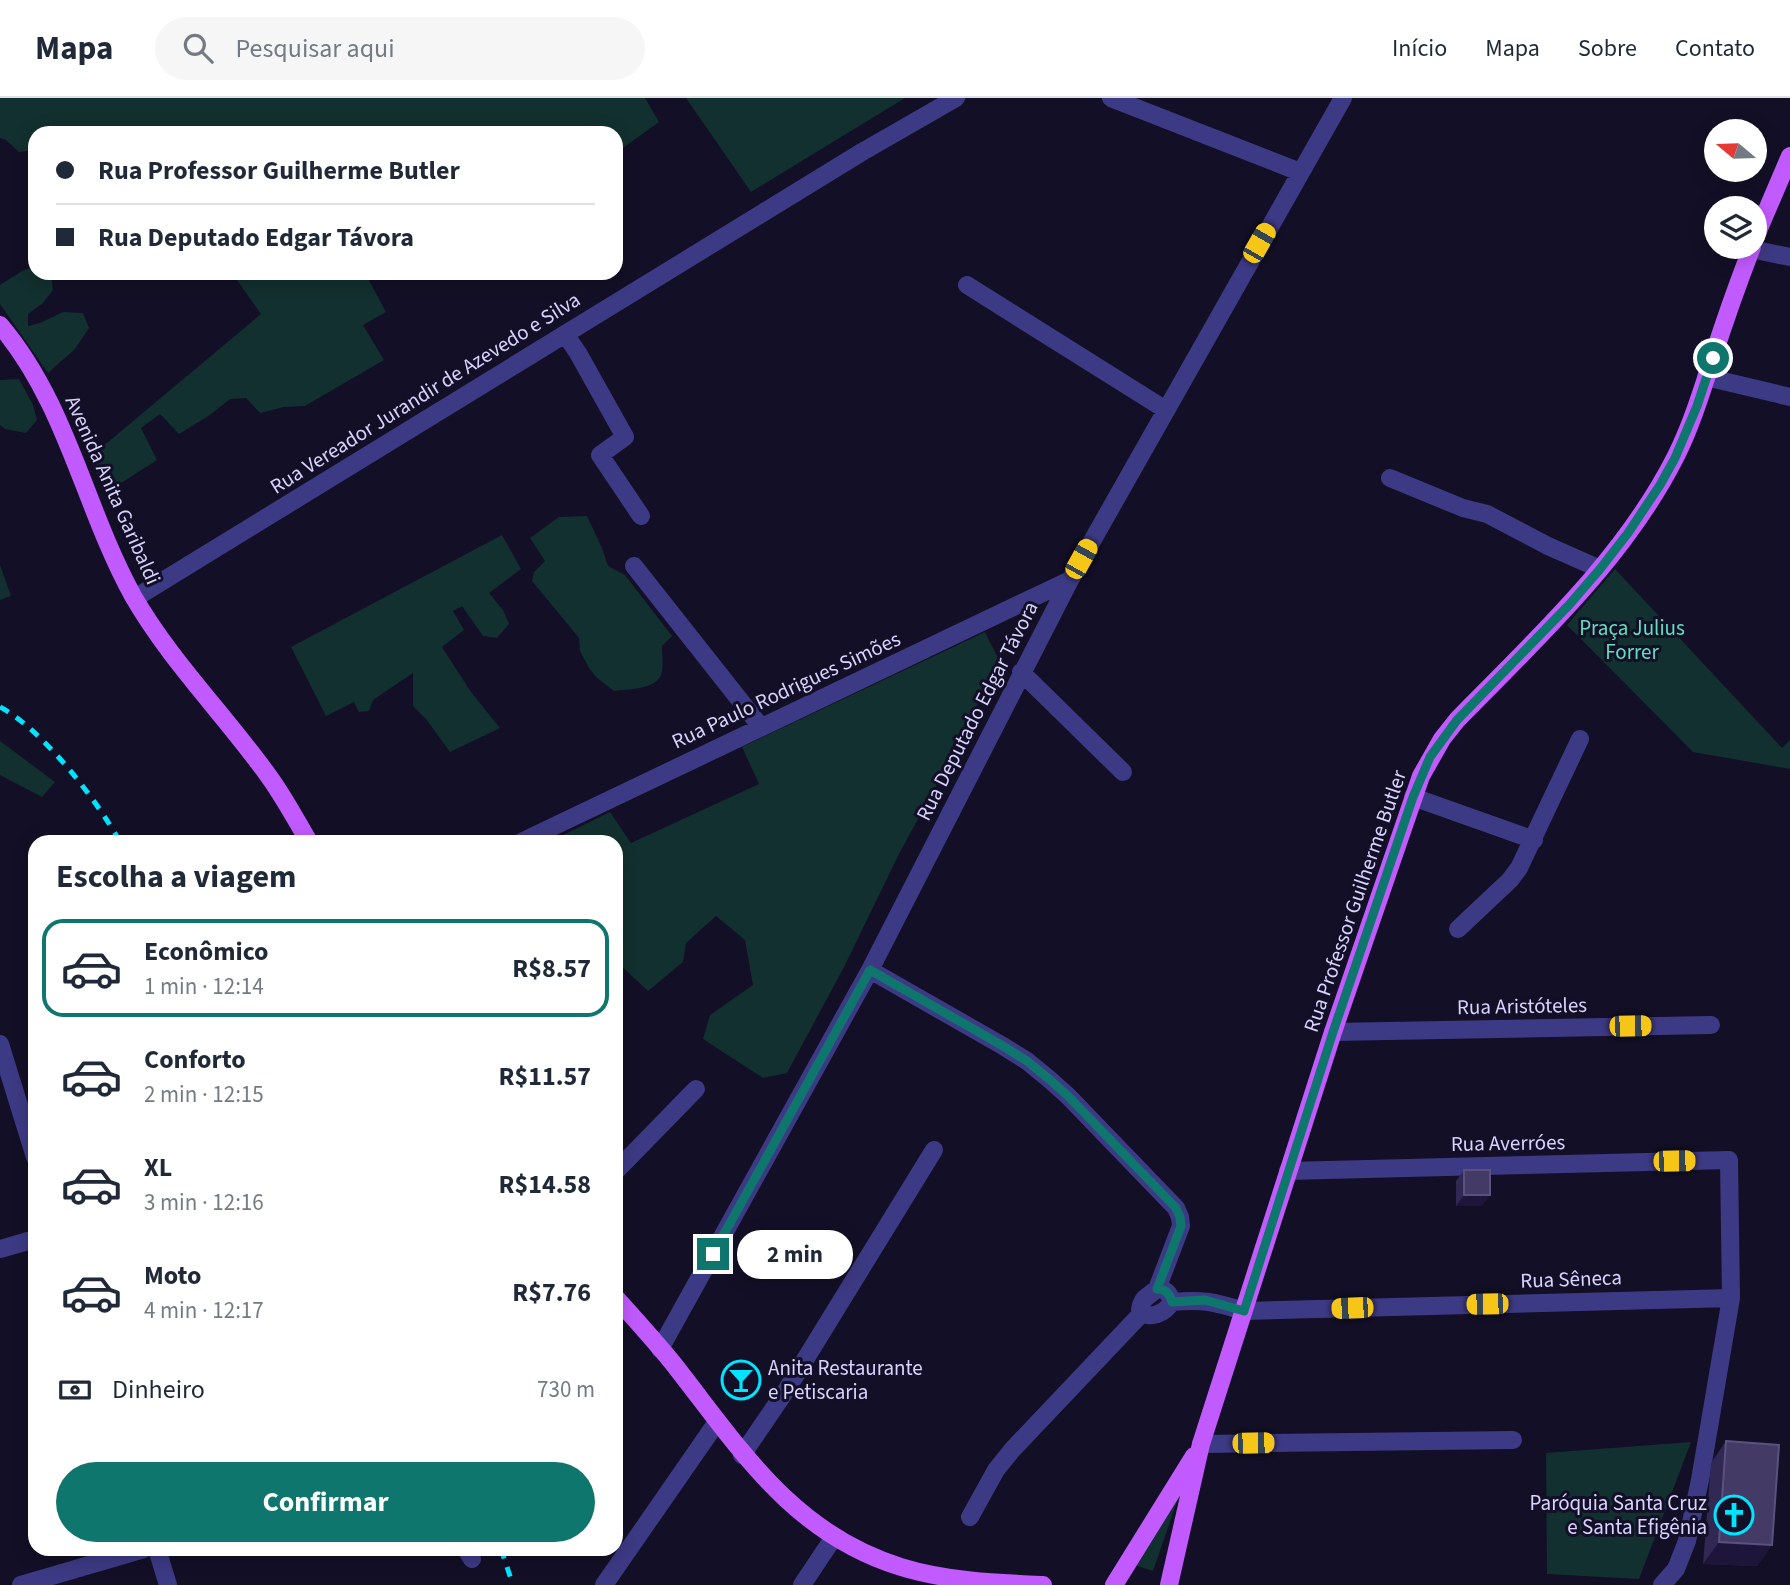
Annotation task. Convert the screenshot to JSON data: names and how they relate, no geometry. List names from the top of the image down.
{
  "streets": {
    "main road": ["Avenida Anita Garibaldi", "Rua Professor Guilherme Butler"],
    "street": [
      "Rua Vereador Jurandir de Azevedo e Silva",
      "Rua Paulo Rodrigues Simões",
      "Rua Deputado Edgar Távora",
      "Rua Aristóteles",
      "Rua Averróes",
      "Rua Sêneca"
    ]
  },
  "crossings": [
    ["Rua Vereador Jurandir de Azevedo e Silva", "Avenida Anita Garibaldi"],
    ["Rua Paulo Rodrigues Simões", "Rua Deputado Edgar Távora"],
    ["Rua Professor Guilherme Butler", "Rua Aristóteles"],
    ["Rua Professor Guilherme Butler", "Rua Averróes"],
    ["Rua Professor Guilherme Butler", "Rua Sêneca"],
    ["Rua Averróes", "Rua Sêneca"]
  ],
  "parks": ["Praça Julius Forrer"],
  "places": {
    "bar": ["Anita Restaurante e Petiscaria"],
    "church": ["Paróquia Santa Cruz e Santa Efigênia"]
  },
  "north": "left",
  "page": {
    "header": "Mapa",
    "search": "Pesquisar aqui",
    "nav": [
      "Início",
      "Mapa",
      "Sobre",
      "Contato"
    ],
    "banner": ["Rua Professor Guilherme Butler", "Rua Deputado Edgar Távora"],
    "heading": "Escolha a viagem",
    "list": [
      {
        "name": "Econômico",
        "note": "1 min · 12:14",
        "value": "R$8.57"
      },
      {
        "name": "Conforto",
        "note": "2 min · 12:15",
        "value": "R$11.57"
      },
      {
        "name": "XL",
        "note": "3 min · 12:16",
        "value": "R$14.58"
      },
      {
        "name": "Moto",
        "note": "4 min · 12:17",
        "value": "R$7.76"
      }
    ],
    "bubble": "2 min",
    "pay": ["Dinheiro", "730 m"],
    "buttons": "Confirmar"
  }
}
